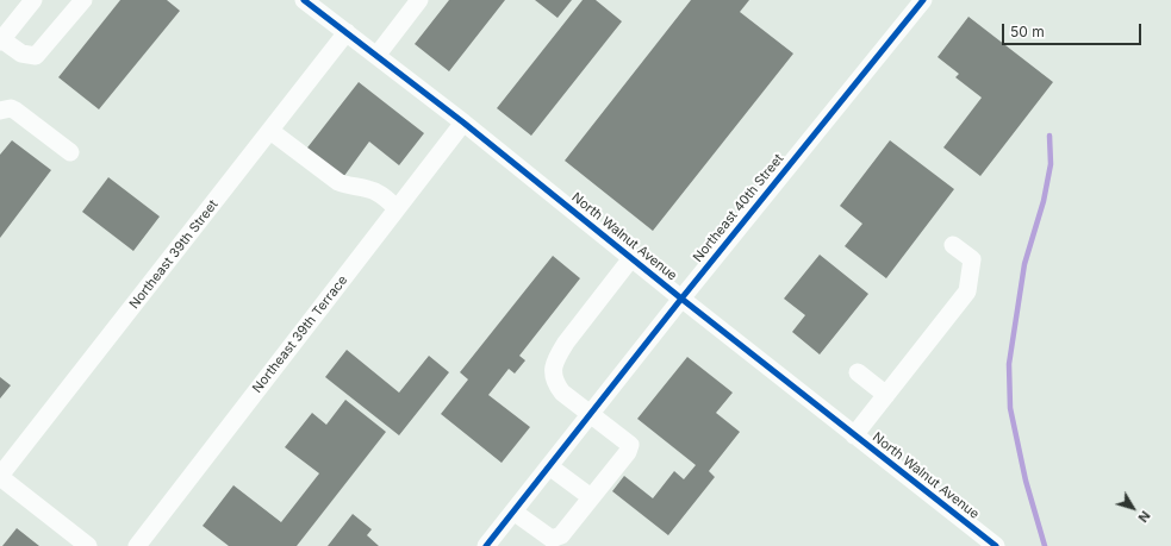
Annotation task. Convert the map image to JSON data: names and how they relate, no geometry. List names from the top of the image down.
{
  "streets": {
    "street": [
      "Northeast 40th Street",
      "North Walnut Avenue",
      "Northeast 39th Street",
      "Northeast 39th Terrace"
    ]
  },
  "crossings": [
    ["Northeast 40th Street", "North Walnut Avenue"],
    ["North Walnut Avenue", "Northeast 39th Street"],
    ["North Walnut Avenue", "Northeast 39th Terrace"]
  ],
  "scale_bar": "50 m",
  "north": "bottom right"
}
